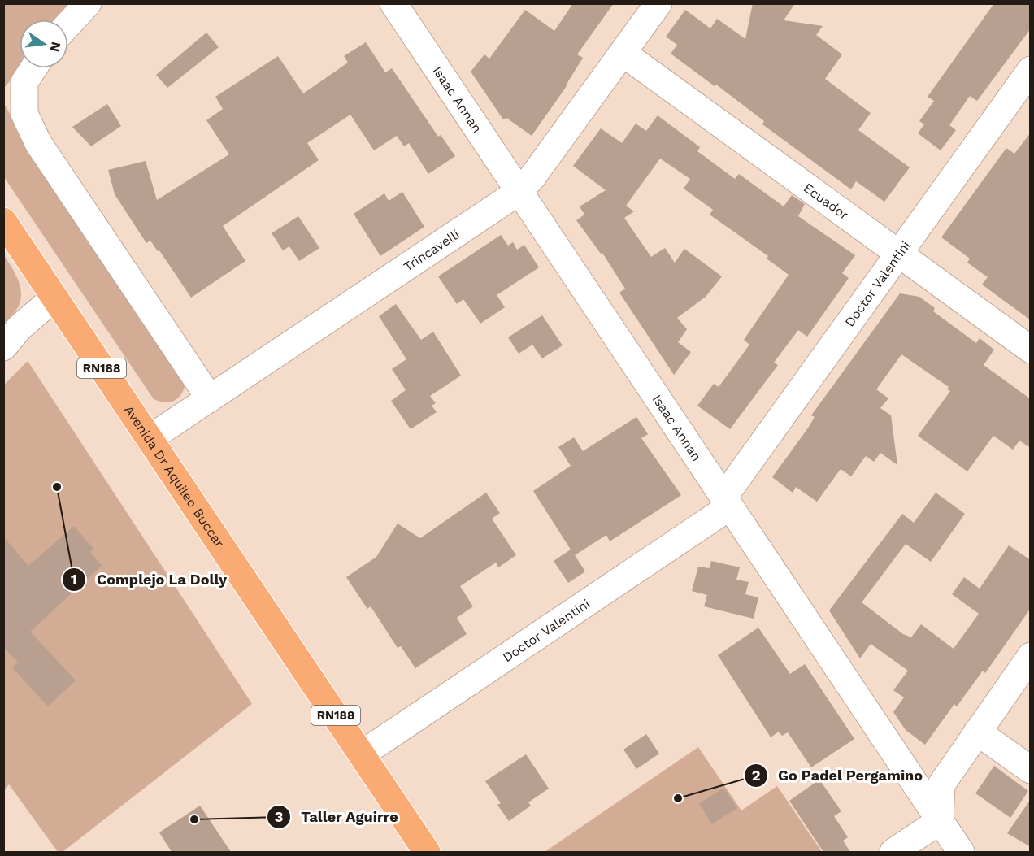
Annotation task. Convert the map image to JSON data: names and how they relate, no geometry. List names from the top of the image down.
{
  "streets": {
    "highway": ["RN188", "Avenida Dr Aquileo Buccar"],
    "street": [
      "Isaac Annan",
      "Ecuador",
      "Trincavelli",
      "Doctor Valentini"
    ]
  },
  "crossings": [
    ["Isaac Annan", "Trincavelli"],
    ["Isaac Annan", "Doctor Valentini"],
    ["Ecuador", "Trincavelli"],
    ["Ecuador", "Doctor Valentini"],
    ["Trincavelli", "Avenida Dr Aquileo Buccar"],
    ["Doctor Valentini", "Avenida Dr Aquileo Buccar"]
  ],
  "places": ["Complejo La Dolly", "Go Padel Pergamino", "Taller Aguirre"],
  "north": "right"
}
